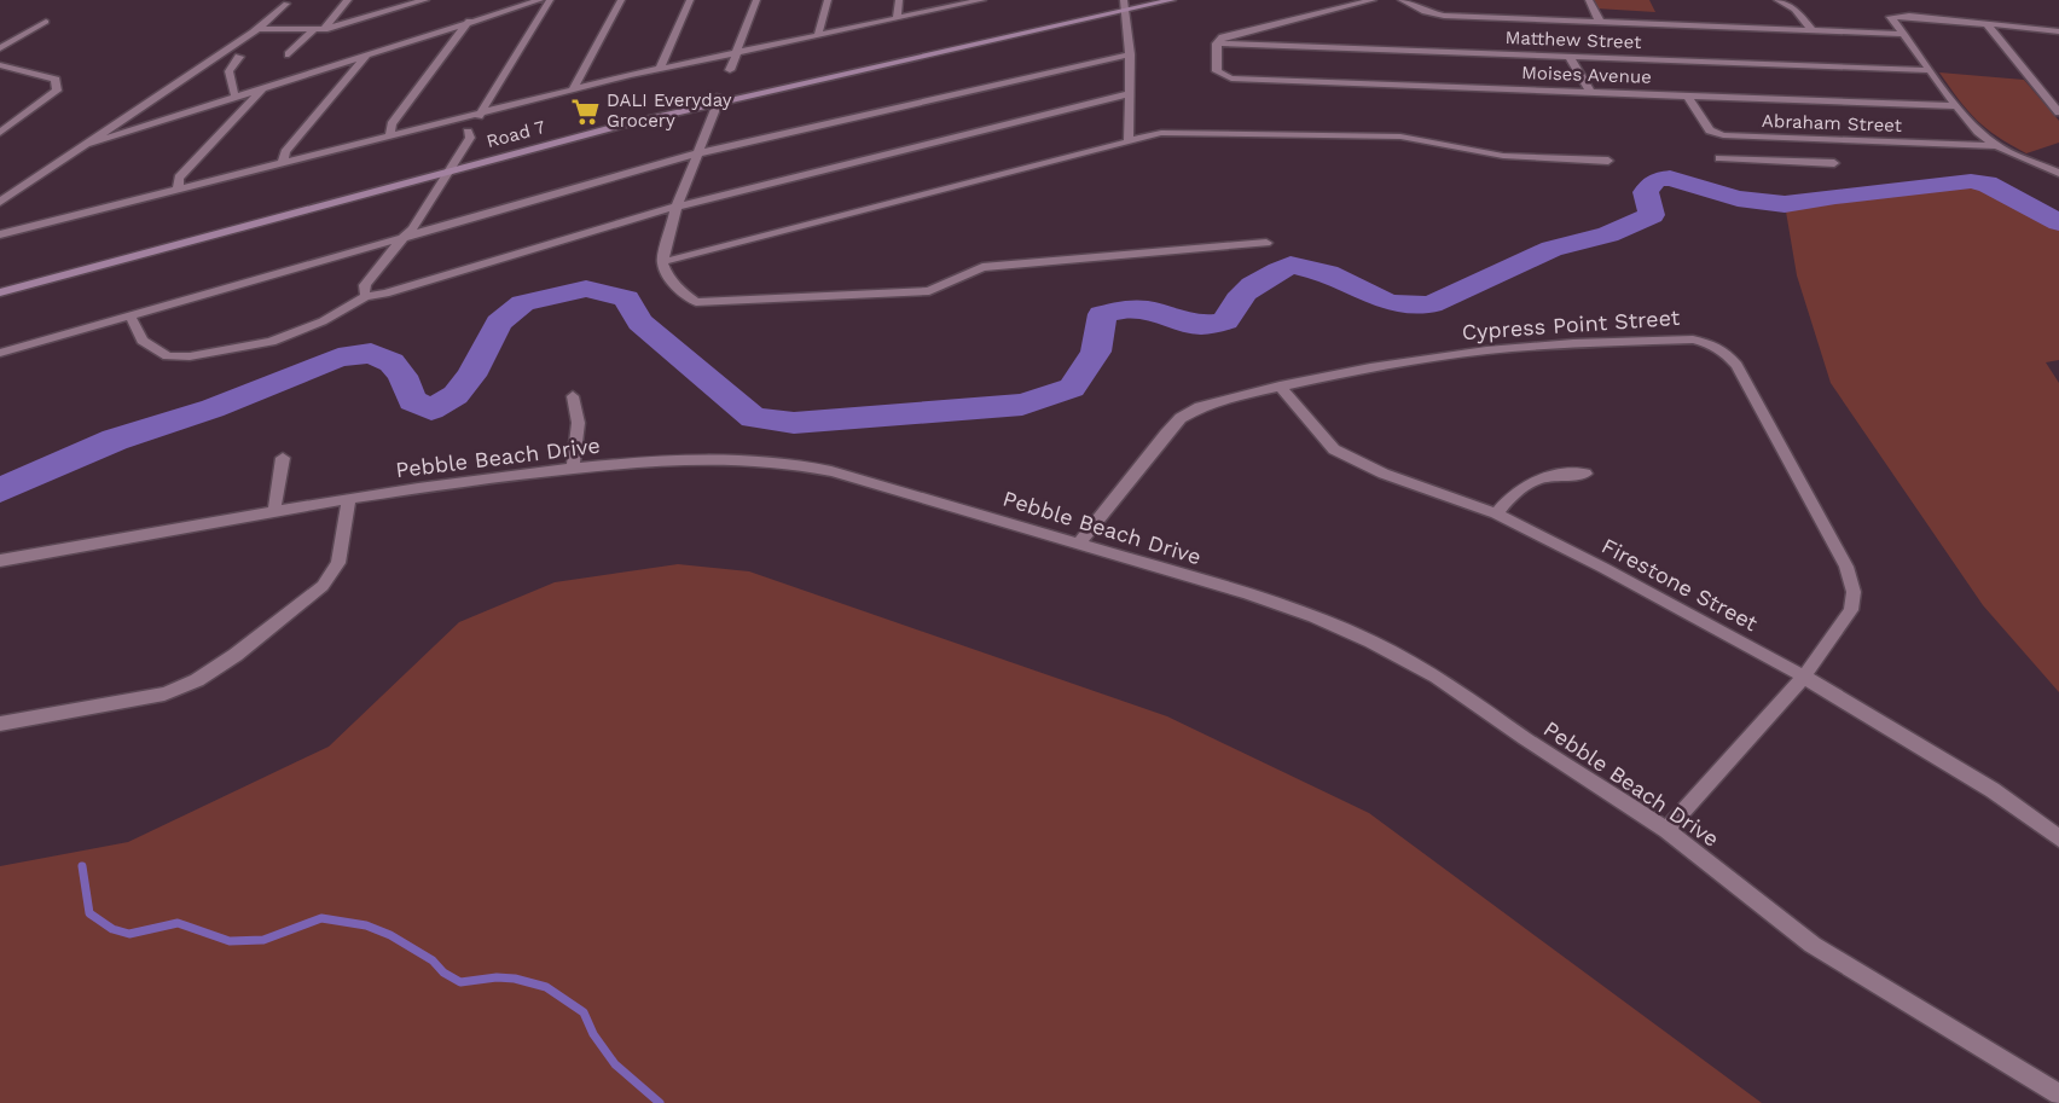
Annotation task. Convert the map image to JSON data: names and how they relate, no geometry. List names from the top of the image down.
{
  "streets": {
    "street": [
      "Matthew Street",
      "Moises Avenue",
      "Abraham Street",
      "Road 7",
      "Cypress Point Street",
      "Pebble Beach Drive",
      "Firestone Street"
    ]
  },
  "crossings": [
    ["Matthew Street", "Moises Avenue"],
    ["Cypress Point Street", "Pebble Beach Drive"],
    ["Cypress Point Street", "Firestone Street"]
  ],
  "places": {
    "supermarket": ["DALI Everyday Grocery"]
  }
}
